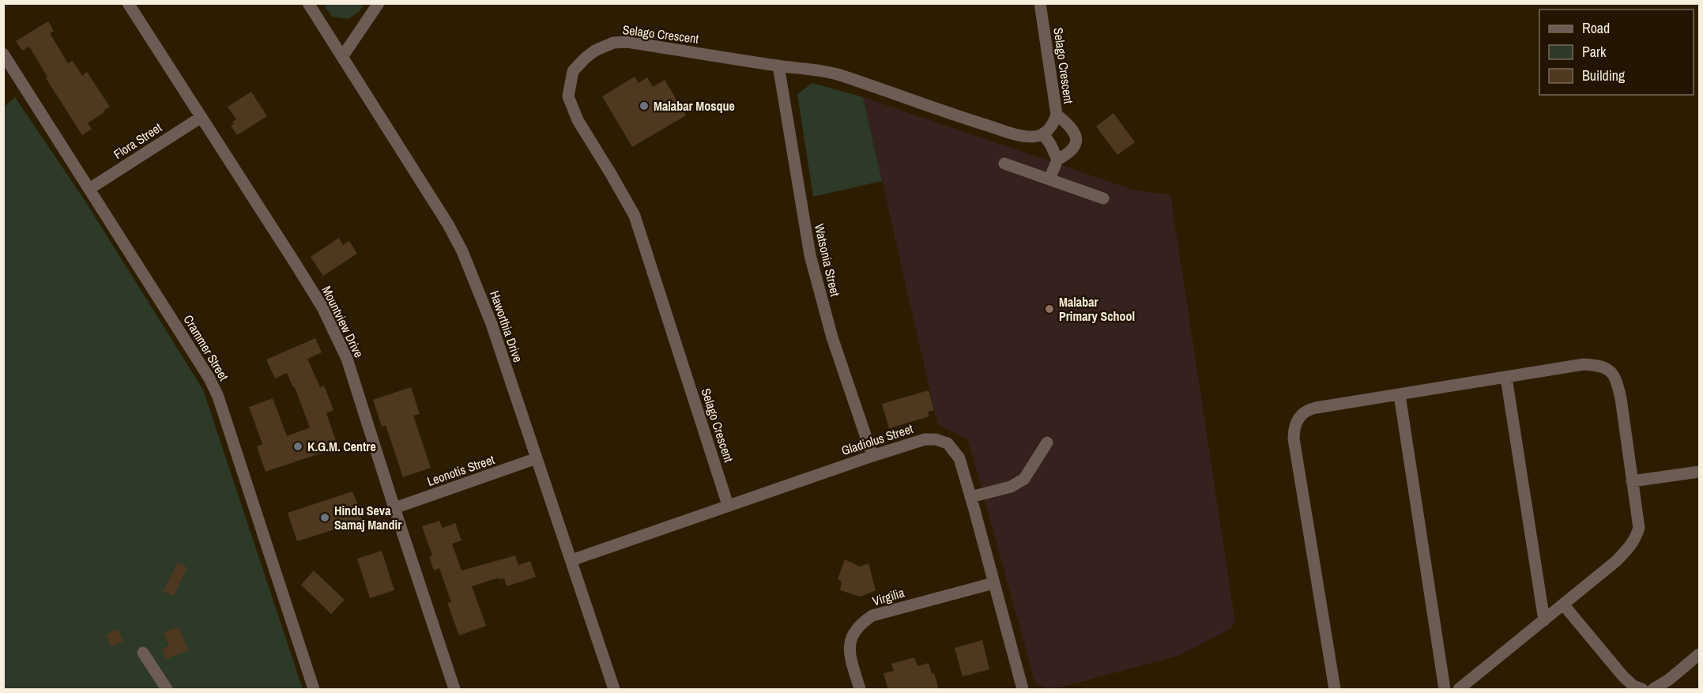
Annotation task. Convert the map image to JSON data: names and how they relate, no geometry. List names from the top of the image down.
{
  "streets": {
    "street": [
      "Selago Crescent",
      "Flora Street",
      "Watsonia Street",
      "Mountview Drive",
      "Haworthia Drive",
      "Crammer Street",
      "Gladiolus Street",
      "Leonotis Street",
      "Virgilia"
    ]
  },
  "crossings": [
    ["Selago Crescent", "Watsonia Street"],
    ["Selago Crescent", "Gladiolus Street"],
    ["Flora Street", "Mountview Drive"],
    ["Flora Street", "Crammer Street"],
    ["Watsonia Street", "Gladiolus Street"],
    ["Mountview Drive", "Leonotis Street"],
    ["Haworthia Drive", "Gladiolus Street"],
    ["Haworthia Drive", "Leonotis Street"],
    ["Gladiolus Street", "Virgilia"]
  ],
  "places": [
    "Malabar Mosque",
    "Malabar Primary School",
    "K.G.M. Centre",
    "Hindu Seva Samaj Mandir"
  ],
  "legend": ["Road", "Park", "Building"]
}
